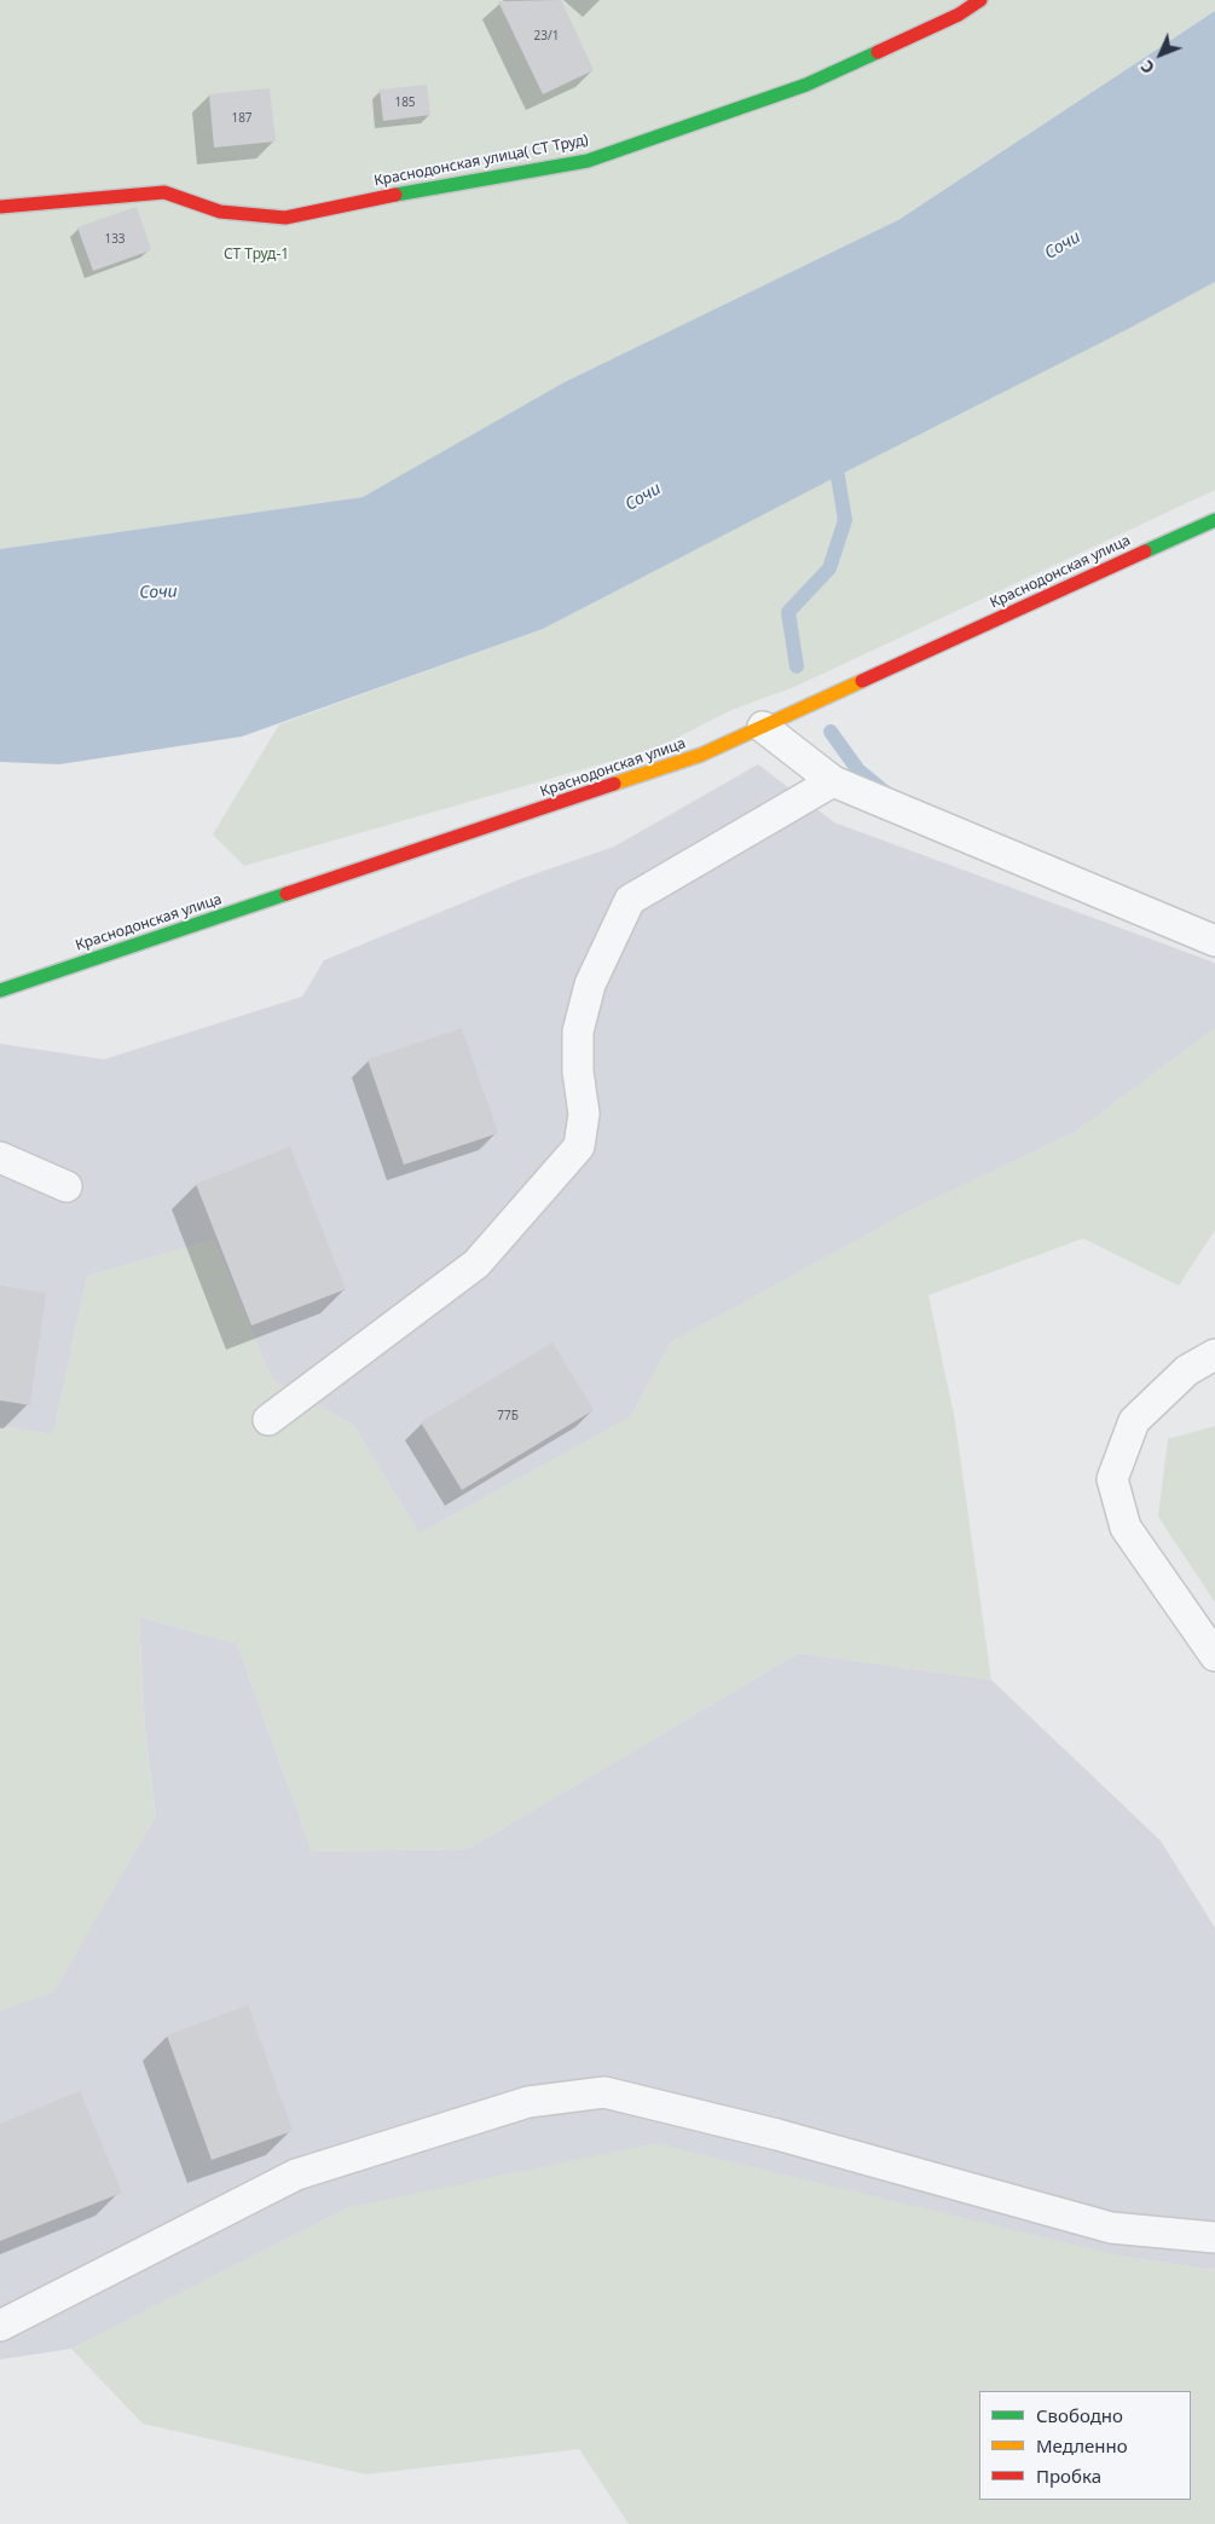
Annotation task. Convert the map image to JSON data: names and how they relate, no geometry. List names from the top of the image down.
{
  "streets": {
    "street": ["Краснодонская улица( СТ Труд)", "Краснодонская улица"]
  },
  "water": ["Сочи"],
  "parks": ["СТ Труд-1"],
  "house_numbers": [
    "23/1",
    "185",
    "187",
    "133",
    "77Б"
  ],
  "legend": ["Свободно", "Медленно", "Пробка"],
  "north": "bottom left"
}
